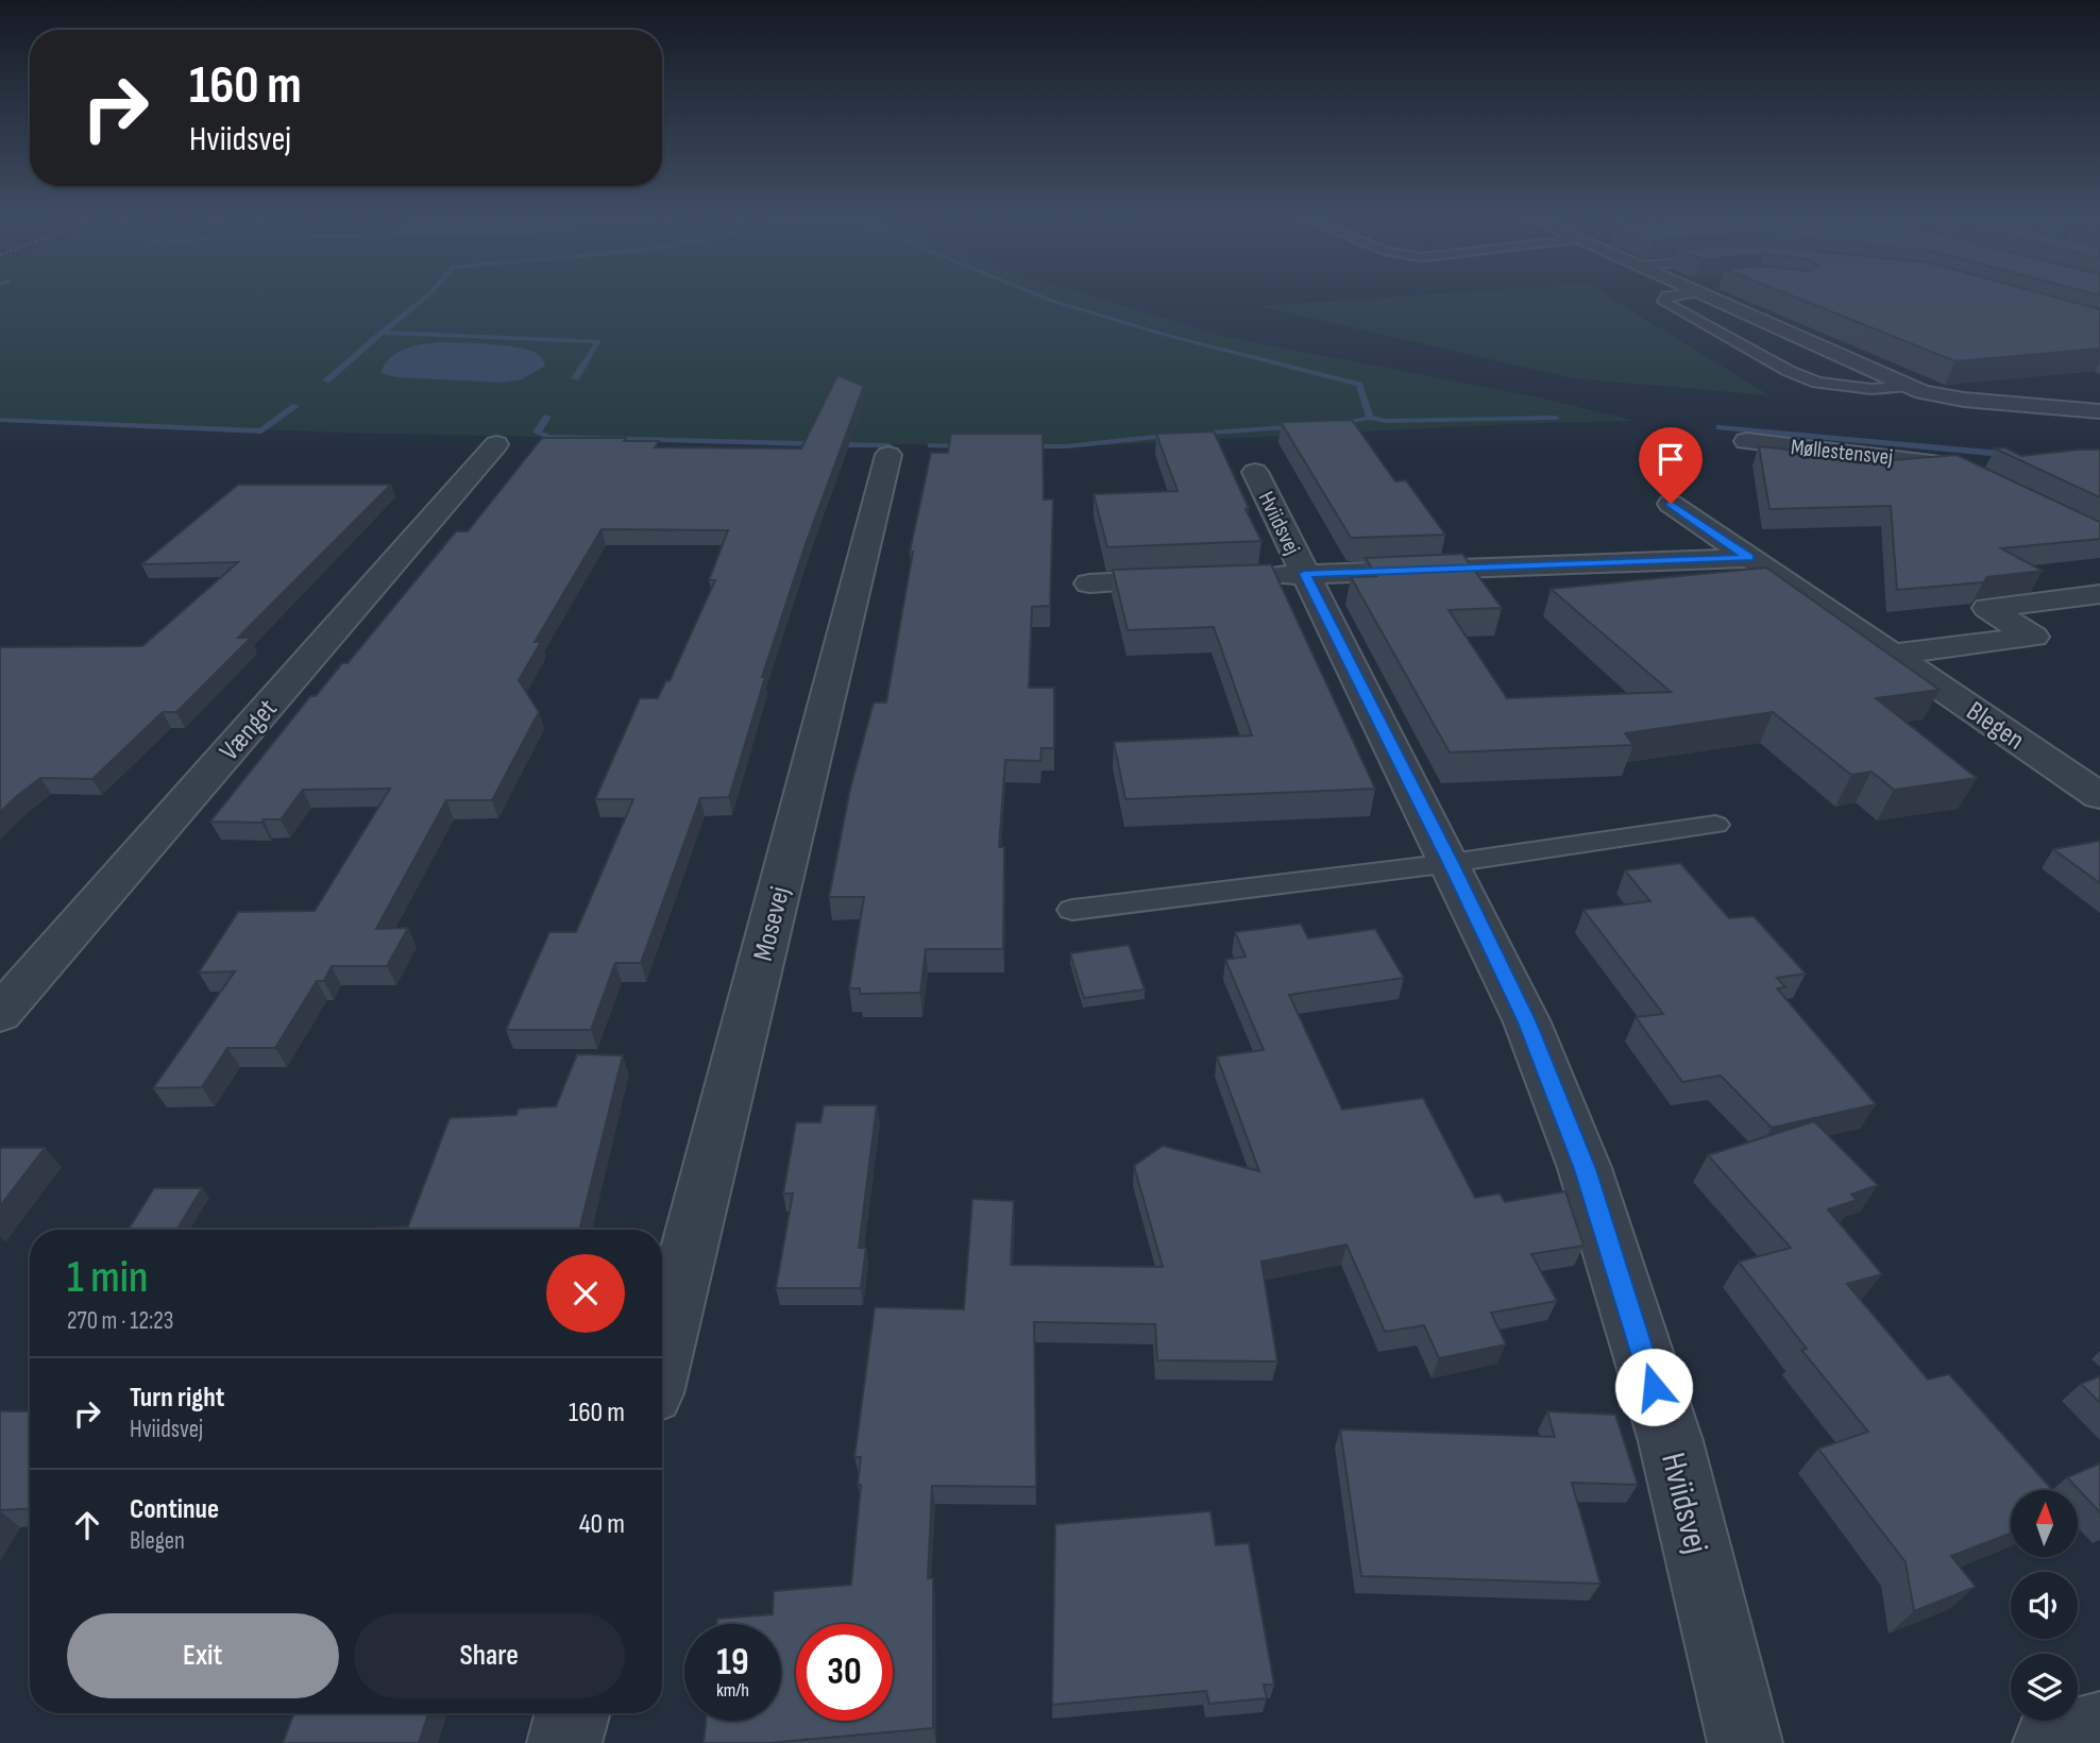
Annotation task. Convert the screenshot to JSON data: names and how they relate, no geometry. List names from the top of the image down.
{
  "streets": {
    "street": [
      "Møllestensvej",
      "Hviidsvej",
      "Blegen",
      "Vænget",
      "Mosevej"
    ]
  },
  "crossings": [
    ["Hviidsvej", "Blegen"]
  ],
  "north": "top",
  "page": {
    "turn": ["160 m", "Hviidsvej"],
    "heading": ["1 min", "270 m · 12:23"],
    "list": [
      {
        "name": "Turn right",
        "note": "Hviidsvej",
        "value": "160 m"
      },
      {
        "name": "Continue",
        "note": "Blegen",
        "value": "40 m"
      }
    ],
    "buttons": ["Exit", "Share"],
    "speed": "19 km/h",
    "limit": "30"
  }
}
